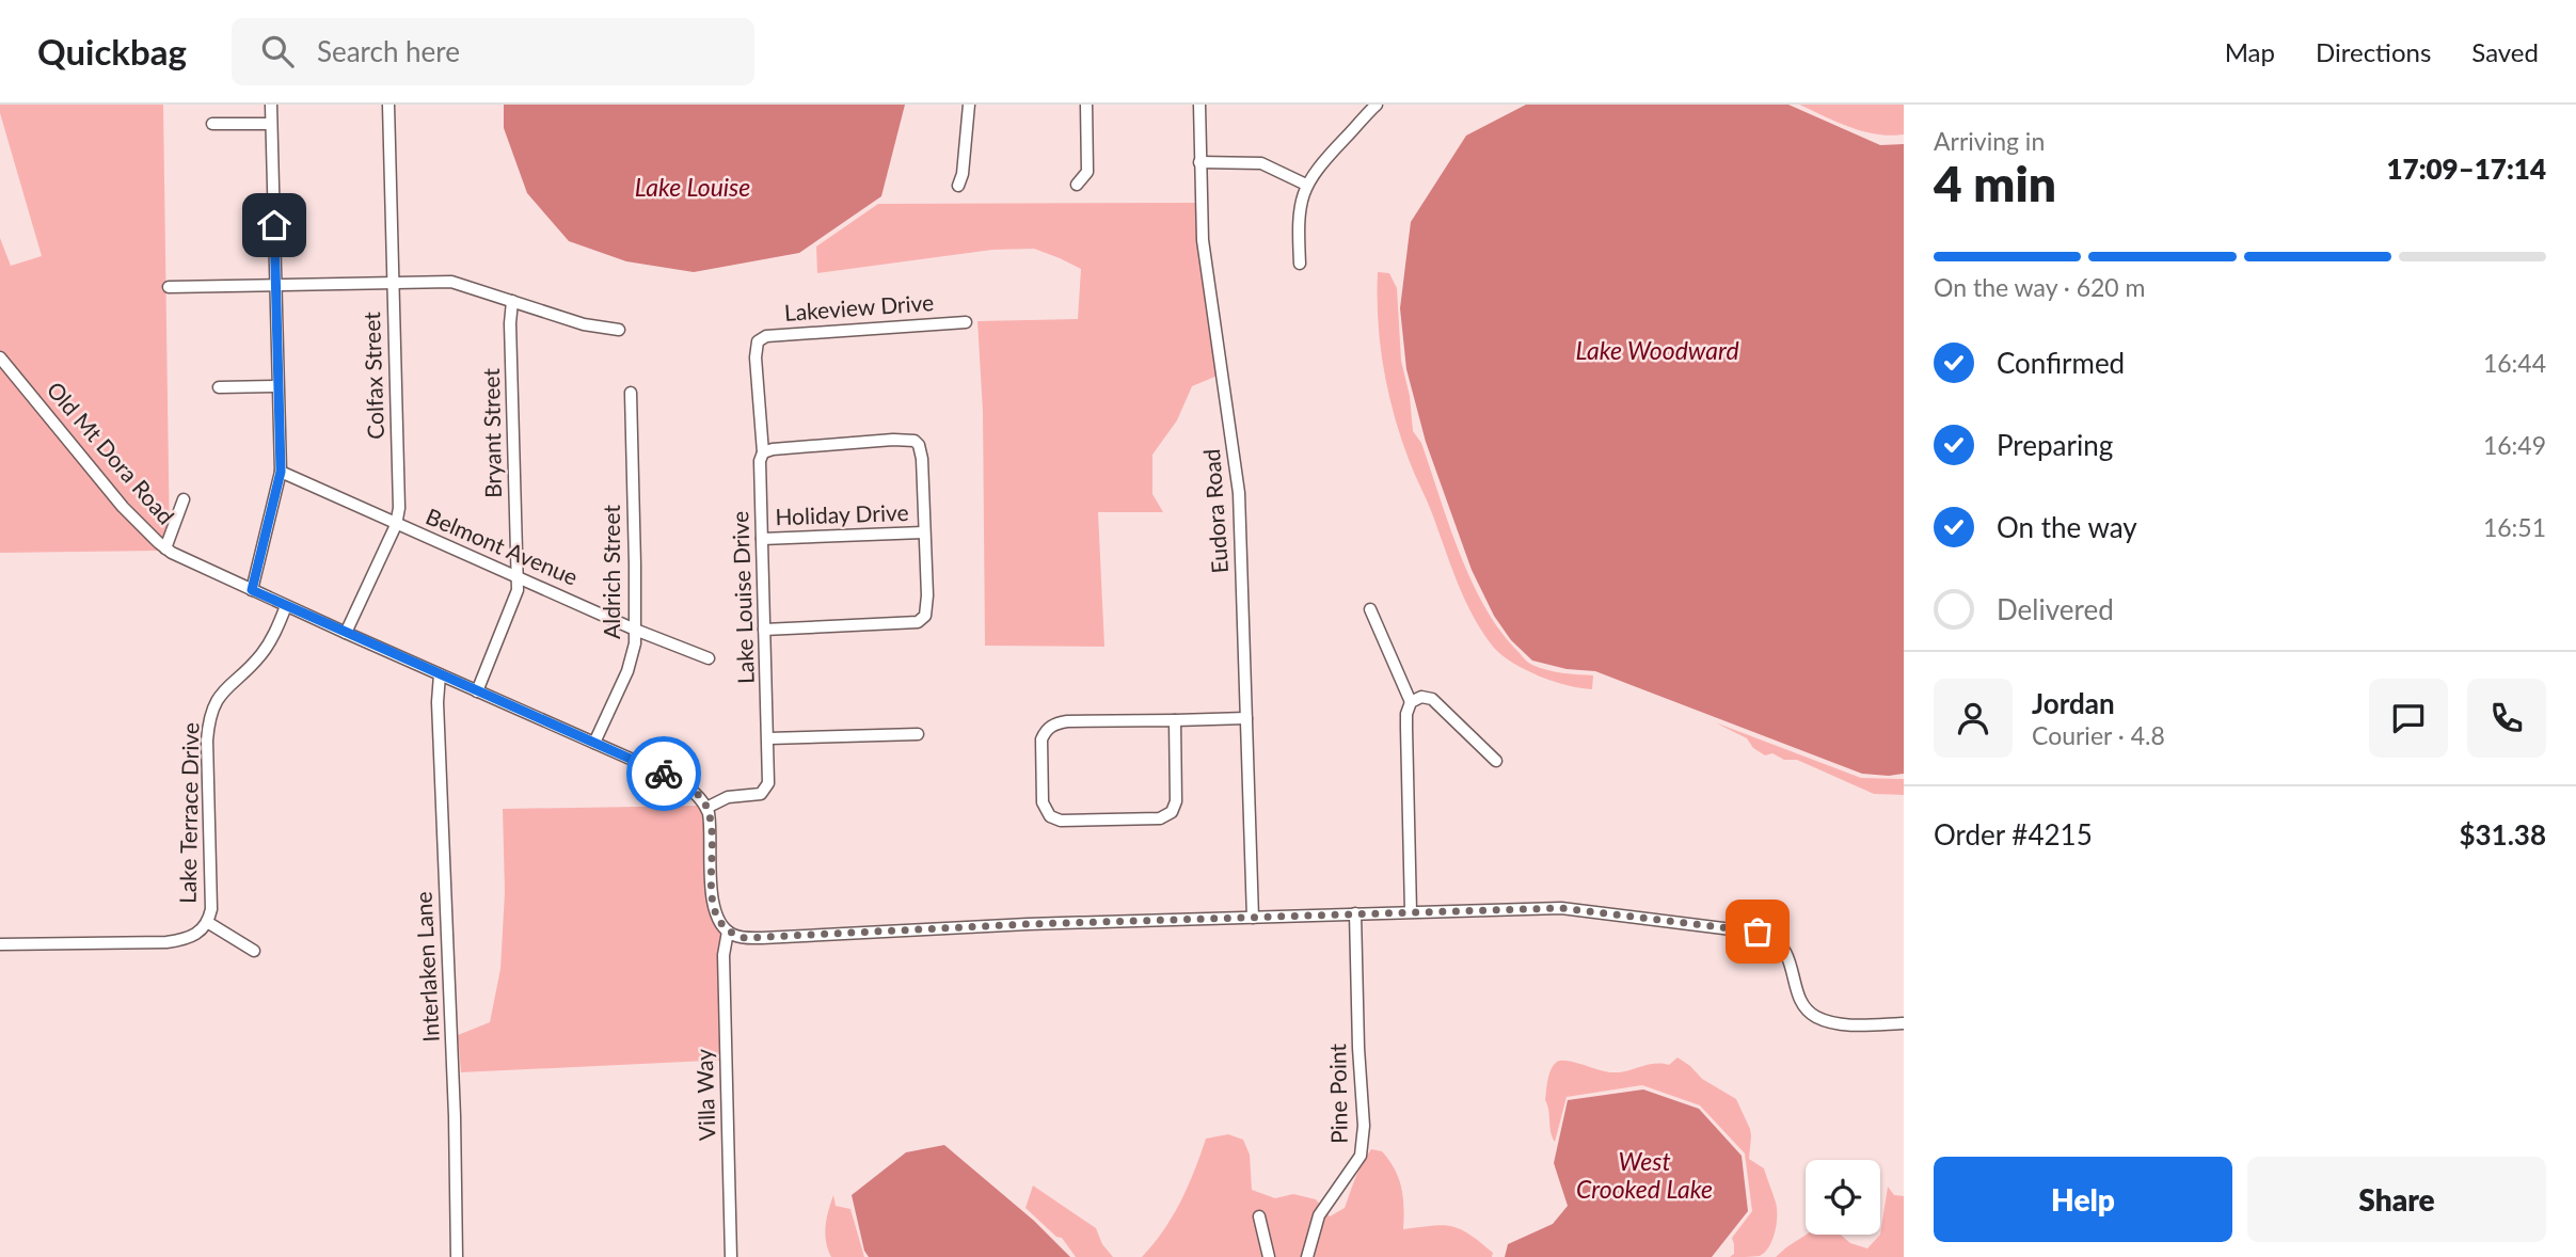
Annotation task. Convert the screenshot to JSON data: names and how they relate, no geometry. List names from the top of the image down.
{
  "streets": {
    "street": [
      "Lakeview Drive",
      "Colfax Street",
      "Bryant Street",
      "Old Mt Dora Road",
      "Eudora Road",
      "Holiday Drive",
      "Belmont Avenue",
      "Aldrich Street",
      "Lake Louise Drive",
      "Lake Terrace Drive",
      "Interlaken Lane",
      "Pine Point",
      "Villa Way"
    ]
  },
  "crossings": [
    ["Lakeview Drive", "Lake Louise Drive"],
    ["Colfax Street", "Old Mt Dora Road"],
    ["Colfax Street", "Belmont Avenue"],
    ["Bryant Street", "Old Mt Dora Road"],
    ["Bryant Street", "Belmont Avenue"],
    ["Old Mt Dora Road", "Aldrich Street"],
    ["Old Mt Dora Road", "Lake Louise Drive"],
    ["Old Mt Dora Road", "Lake Terrace Drive"],
    ["Old Mt Dora Road", "Interlaken Lane"],
    ["Holiday Drive", "Lake Louise Drive"],
    ["Belmont Avenue", "Aldrich Street"]
  ],
  "water": ["Lake Louise", "Lake Woodward", "West Crooked Lake"],
  "page": {
    "header": "Quickbag",
    "search": "Search here",
    "nav": ["Map", "Directions", "Saved"],
    "heading": ["4 min", "Arriving in", "17:09–17:14"],
    "panel": [
      "Jordan",
      "Courier · 4.8",
      "Order #4215",
      "$31.38"
    ],
    "bar": "On the way · 620 m",
    "list": [
      ["Confirmed", "16:44"],
      ["Preparing", "16:49"],
      ["On the way", "16:51"],
      "Delivered"
    ],
    "buttons": ["Help", "Share"]
  }
}
